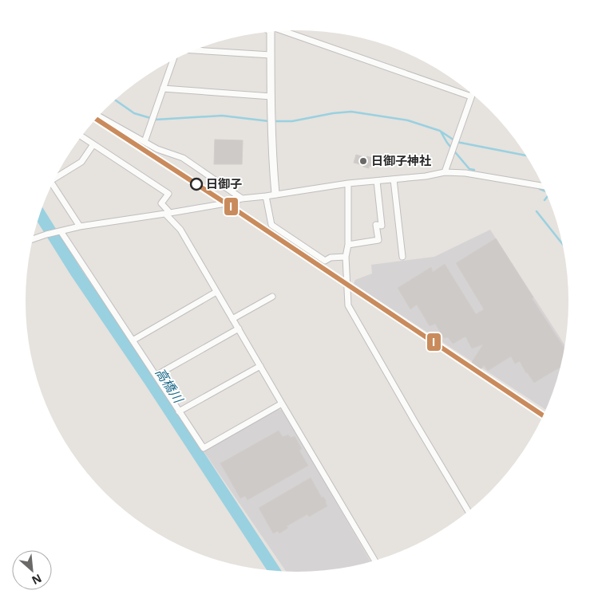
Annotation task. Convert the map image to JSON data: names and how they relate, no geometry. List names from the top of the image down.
{
  "water": ["高橋川"],
  "places": ["日御子神社", "日御子"],
  "lines": ["transit line I"],
  "north": "bottom right"
}
